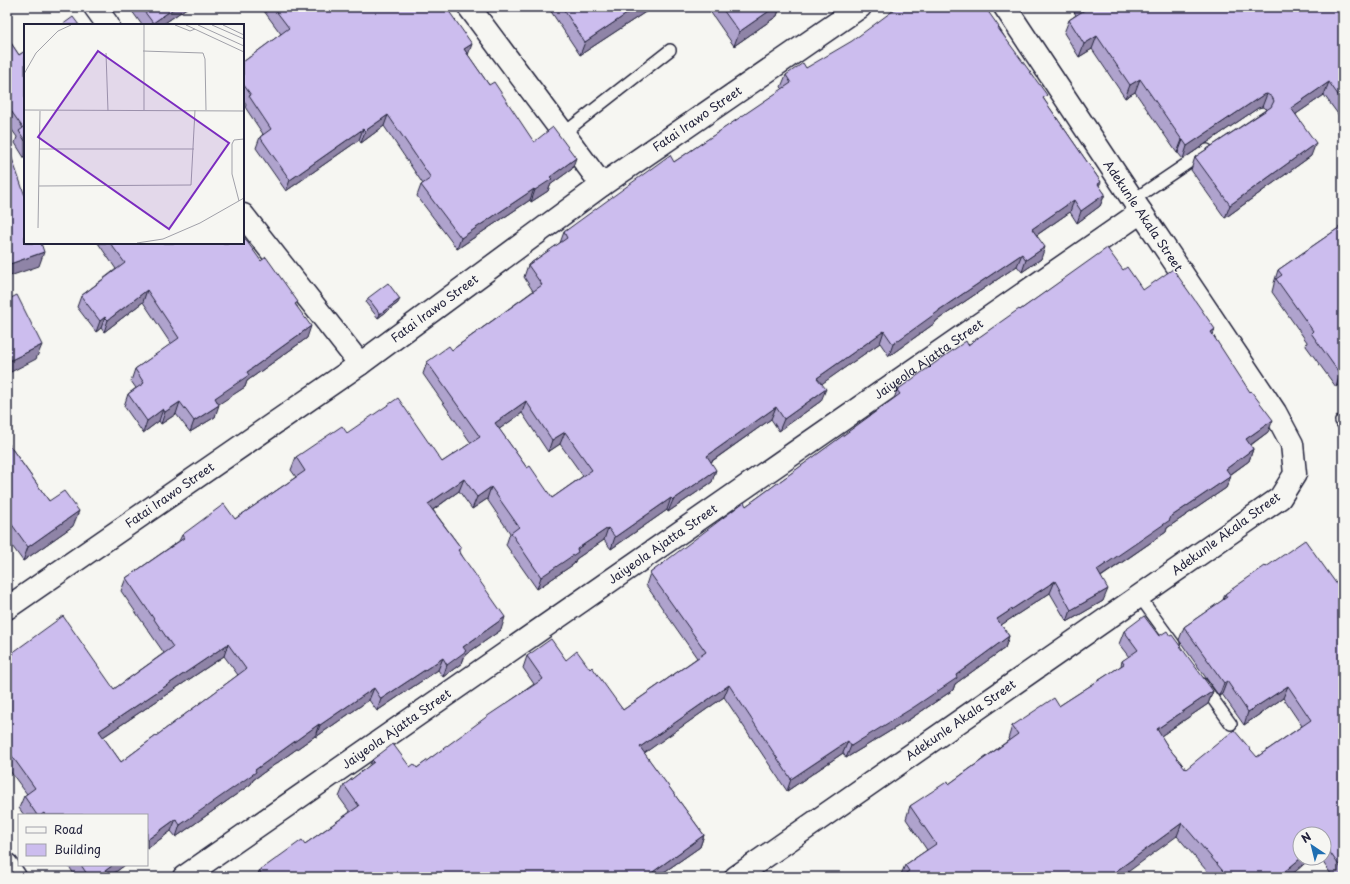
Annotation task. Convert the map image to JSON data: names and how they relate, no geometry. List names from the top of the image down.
{
  "streets": {
    "street": ["Fatai Irawo Street", "Adekunle Akala Street", "Jaiyeola Ajatta Street"]
  },
  "crossings": [
    ["Adekunle Akala Street", "Jaiyeola Ajatta Street"]
  ],
  "legend": ["Road", "Building"],
  "north": "top left"
}
